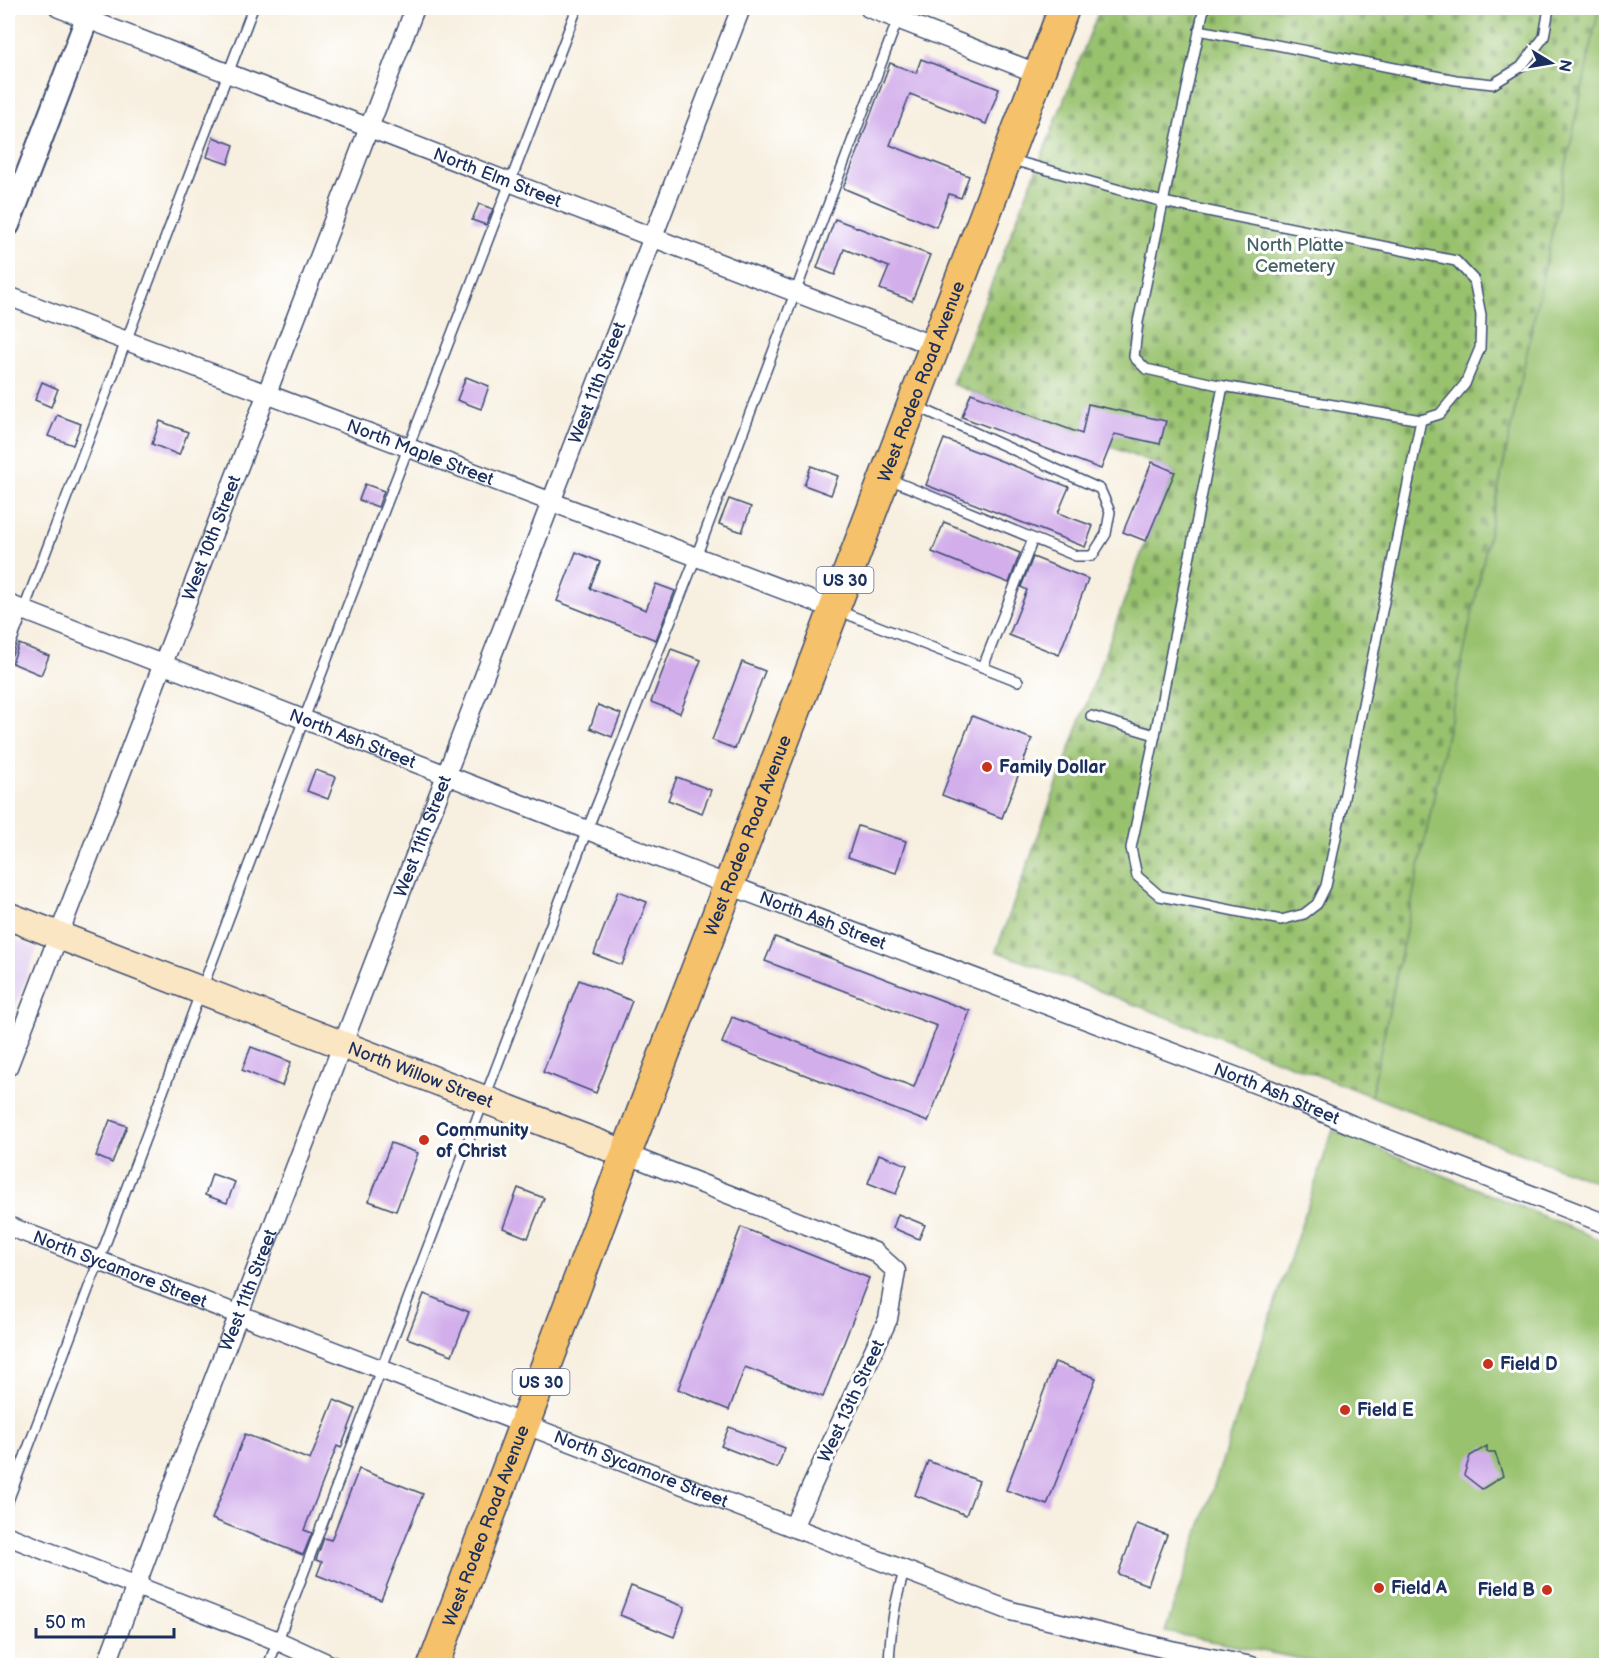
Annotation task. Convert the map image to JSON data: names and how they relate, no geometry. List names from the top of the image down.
{
  "streets": {
    "main road": ["West Rodeo Road Avenue", "US 30", "North Willow Street"],
    "street": [
      "North Elm Street",
      "West 11th Street",
      "North Maple Street",
      "West 10th Street",
      "North Ash Street",
      "North Sycamore Street",
      "West 13th Street"
    ]
  },
  "crossings": [
    ["North Elm Street", "West Rodeo Road Avenue"],
    ["North Elm Street", "West 11th Street"],
    ["North Elm Street", "West 10th Street"],
    ["West Rodeo Road Avenue", "North Maple Street"],
    ["West Rodeo Road Avenue", "North Ash Street"],
    ["West Rodeo Road Avenue", "North Willow Street"],
    ["West Rodeo Road Avenue", "North Sycamore Street"],
    ["West 11th Street", "North Maple Street"],
    ["West 11th Street", "North Ash Street"],
    ["West 11th Street", "North Willow Street"],
    ["West 11th Street", "North Sycamore Street"],
    ["North Maple Street", "West 10th Street"],
    ["West 10th Street", "North Ash Street"],
    ["West 10th Street", "North Willow Street"],
    ["North Willow Street", "West 13th Street"],
    ["North Sycamore Street", "West 13th Street"]
  ],
  "parks": ["North Platte Cemetery"],
  "places": [
    "Family Dollar",
    "Community of Christ",
    "Field D",
    "Field E",
    "Field A",
    "Field B"
  ],
  "scale_bar": "50 m",
  "north": "right"
}
